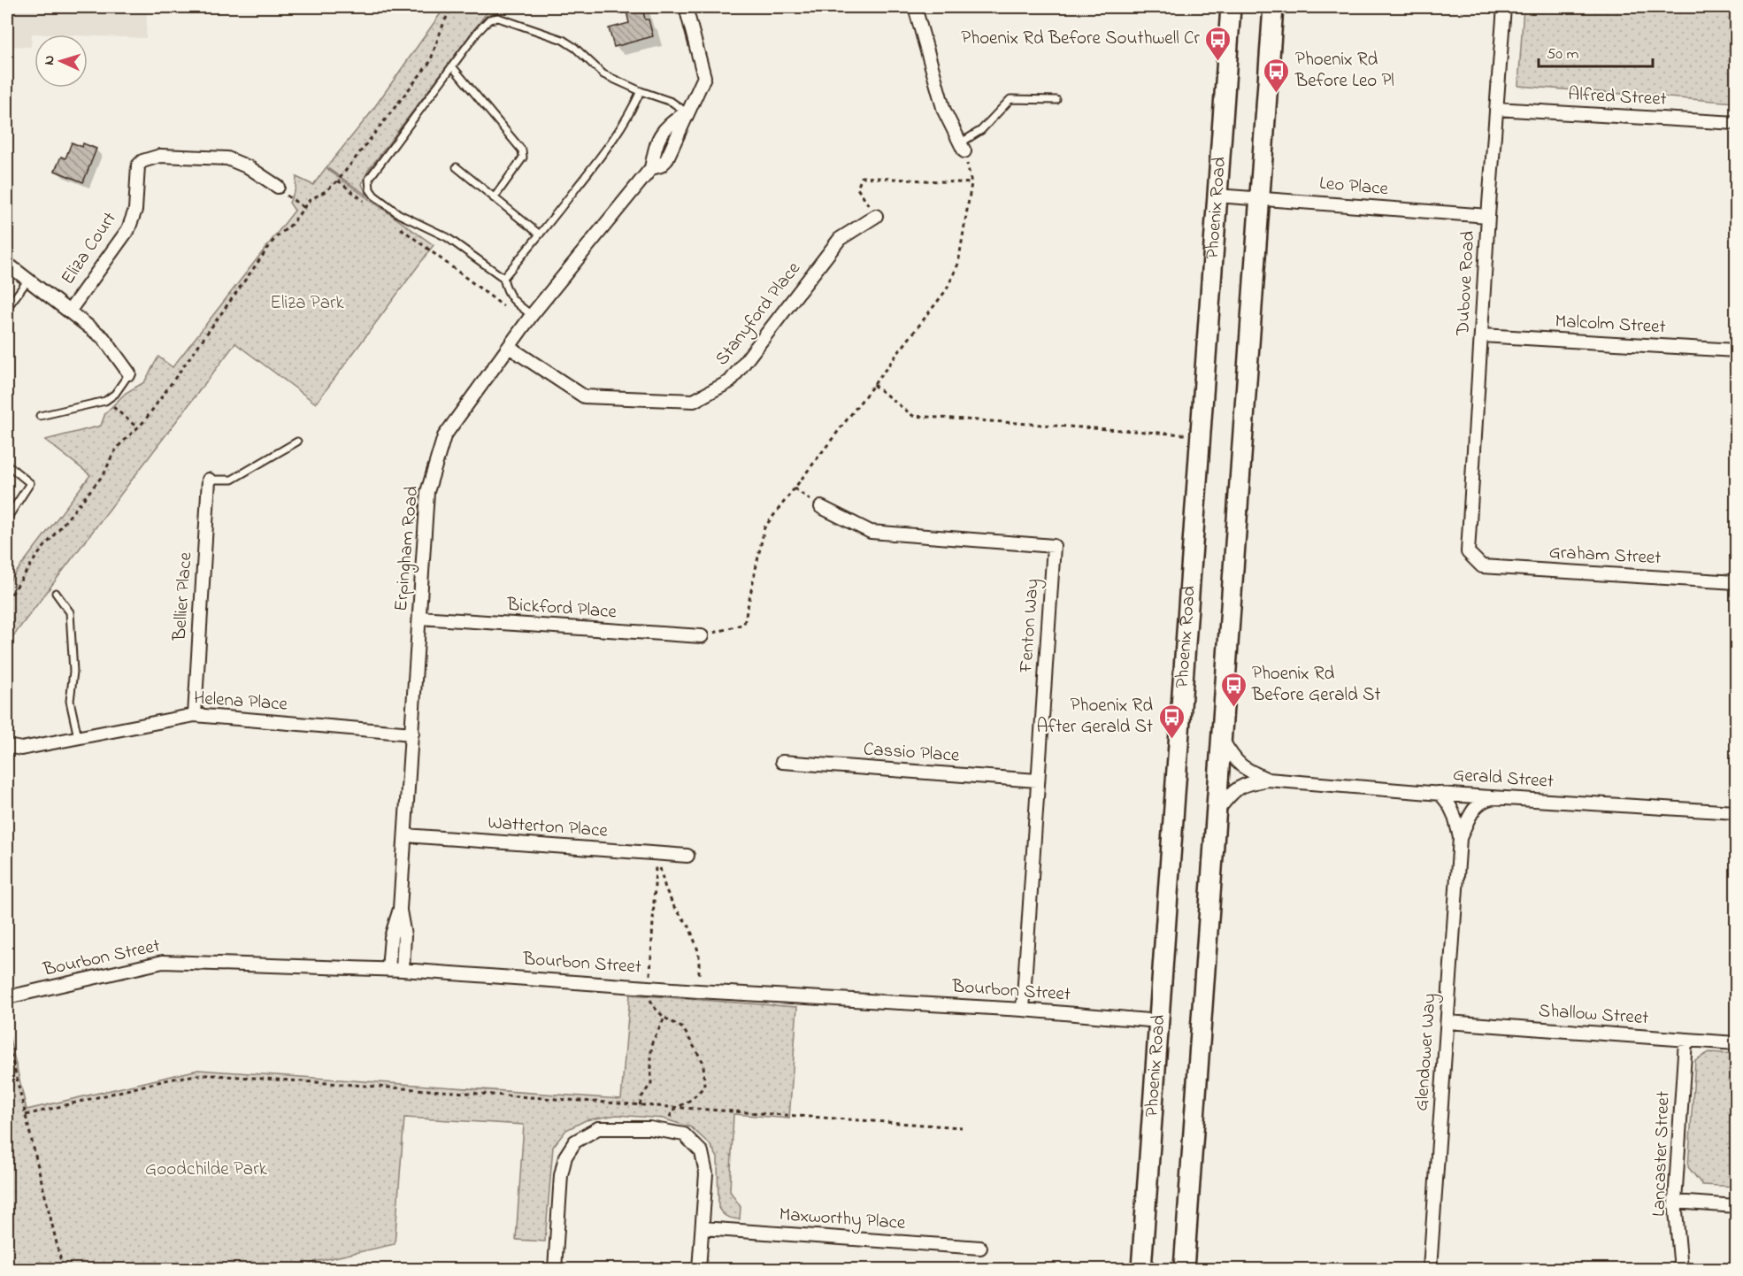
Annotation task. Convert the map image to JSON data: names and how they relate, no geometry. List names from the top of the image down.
{
  "streets": {
    "main road": ["Phoenix Road"],
    "street": [
      "Alfred Street",
      "Leo Place",
      "Eliza Court",
      "Dubove Road",
      "Stanyford Place",
      "Malcolm Street",
      "Erpingham Road",
      "Graham Street",
      "Bellier Place",
      "Bickford Place",
      "Fenton Way",
      "Helena Place",
      "Cassio Place",
      "Gerald Street",
      "Watterton Place",
      "Bourbon Street",
      "Shallow Street",
      "Glendower Way",
      "Lancaster Street",
      "Maxworthy Place"
    ]
  },
  "crossings": [
    ["Alfred Street", "Dubove Road"],
    ["Leo Place", "Phoenix Road"],
    ["Leo Place", "Dubove Road"],
    ["Phoenix Road", "Bourbon Street"],
    ["Dubove Road", "Malcolm Street"],
    ["Dubove Road", "Graham Street"],
    ["Stanyford Place", "Erpingham Road"],
    ["Erpingham Road", "Bickford Place"],
    ["Erpingham Road", "Helena Place"],
    ["Erpingham Road", "Watterton Place"],
    ["Erpingham Road", "Bourbon Street"],
    ["Bellier Place", "Helena Place"],
    ["Fenton Way", "Cassio Place"],
    ["Fenton Way", "Bourbon Street"],
    ["Gerald Street", "Glendower Way"],
    ["Shallow Street", "Glendower Way"],
    ["Shallow Street", "Lancaster Street"]
  ],
  "parks": ["Eliza Park", "Goodchilde Park"],
  "places": {
    "bus stop": [
      "Phoenix Rd Before Southwell Cr",
      "Phoenix Rd Before Leo Pl",
      "Phoenix Rd Before Gerald St",
      "Phoenix Rd After Gerald St"
    ]
  },
  "scale_bar": "50 m",
  "north": "left"
}
